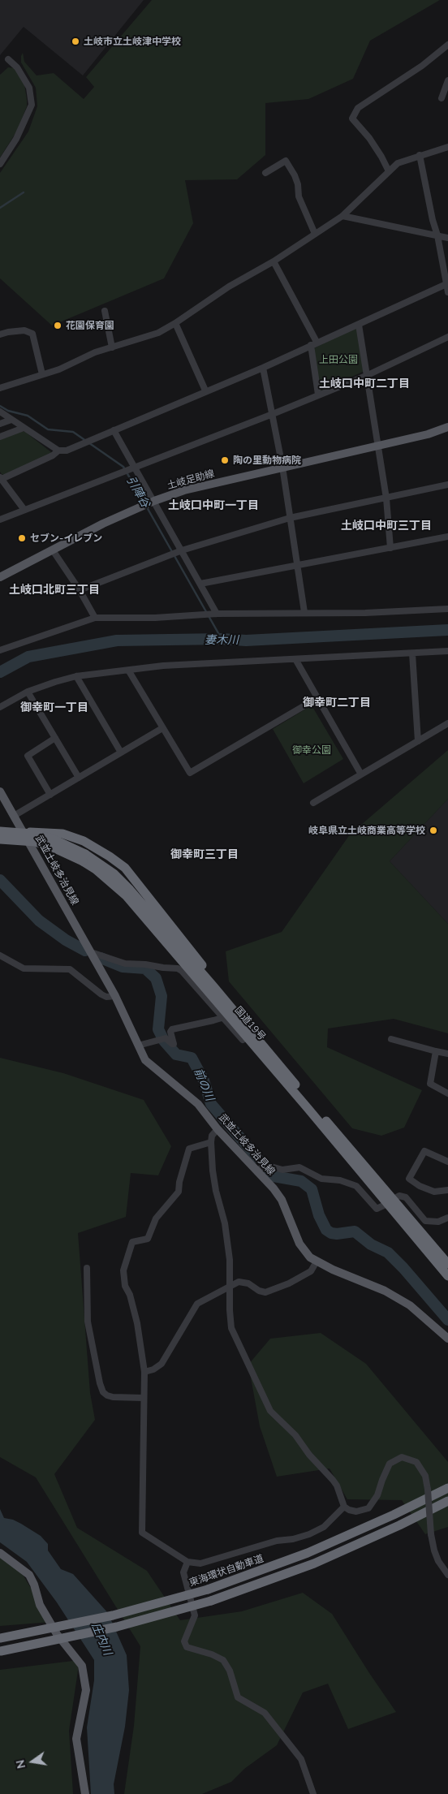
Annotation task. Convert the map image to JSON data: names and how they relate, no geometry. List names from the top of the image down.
{
  "streets": {
    "highway": ["国道19号", "東海環状自動車道"],
    "main road": ["土岐足助線", "武並土岐多治見線"]
  },
  "districts": [
    "土岐口中町二丁目",
    "土岐口中町一丁目",
    "土岐口中町三丁目",
    "土岐口北町三丁目",
    "御幸町二丁目",
    "御幸町一丁目",
    "御幸町三丁目"
  ],
  "water": [
    "引陣谷",
    "妻木川",
    "前の川",
    "庄内川"
  ],
  "parks": ["上田公園", "御幸公園"],
  "places": [
    "土岐市立土岐津中学校",
    "花園保育園",
    "陶の里動物病院",
    "セブン-イレブン",
    "岐阜県立土岐商業高等学校"
  ],
  "north": "left"
}
